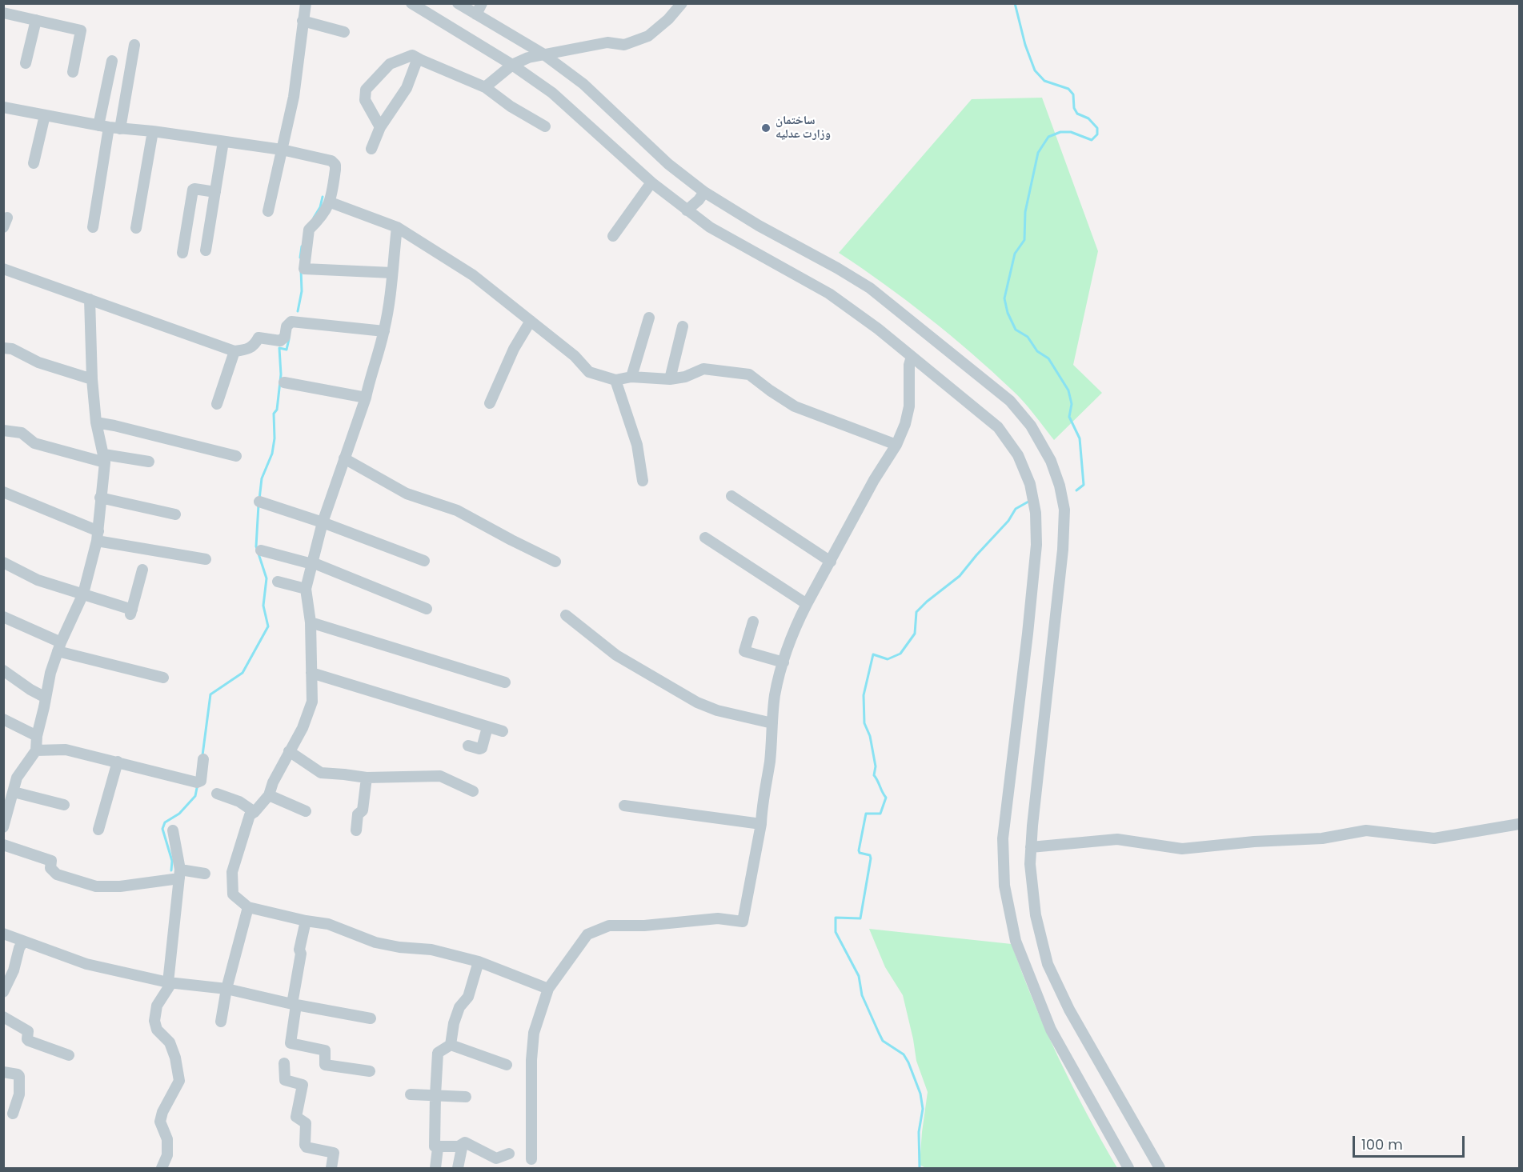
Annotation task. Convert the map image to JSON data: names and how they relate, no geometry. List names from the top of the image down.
{
  "places": ["ساختمان وزارت عدلیه"],
  "scale_bar": "100 m"
}
